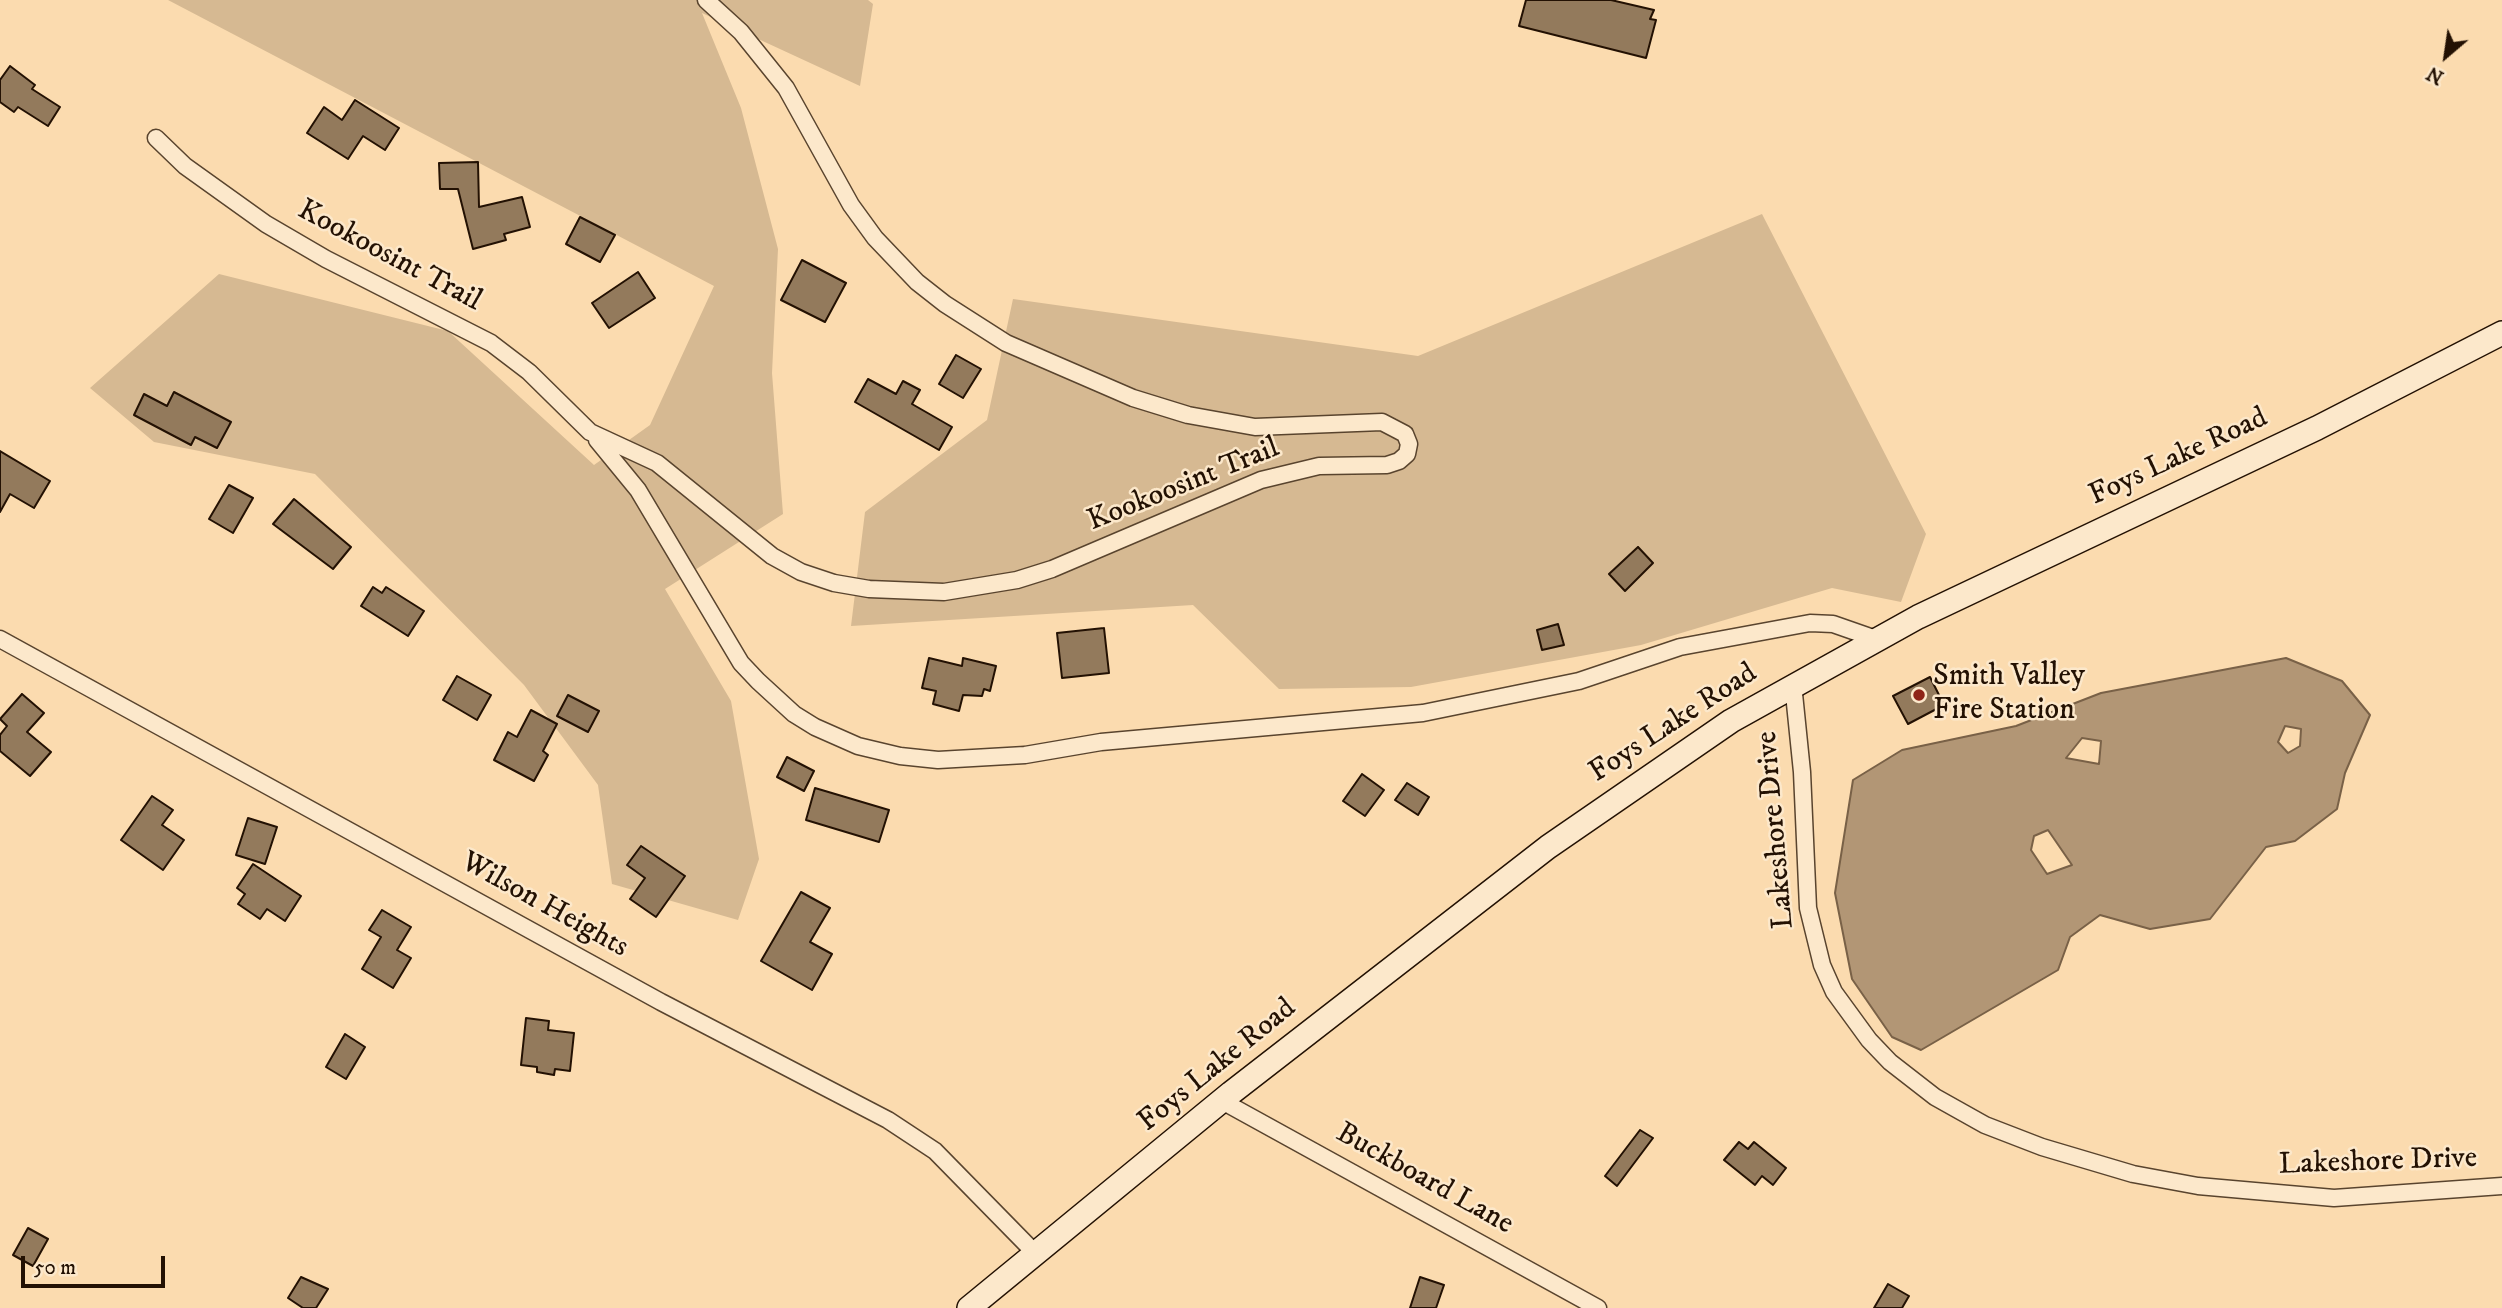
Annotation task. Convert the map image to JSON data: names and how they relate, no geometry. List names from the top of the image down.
{
  "streets": {
    "street": [
      "Kookoosint Trail",
      "Foys Lake Road",
      "Lakeshore Drive",
      "Wilson Heights",
      "Buckboard Lane"
    ]
  },
  "crossings": [
    ["Kookoosint Trail", "Foys Lake Road"],
    ["Foys Lake Road", "Lakeshore Drive"],
    ["Foys Lake Road", "Wilson Heights"],
    ["Foys Lake Road", "Buckboard Lane"]
  ],
  "places": ["Smith Valley Fire Station"],
  "scale_bar": "50 m",
  "north": "bottom left"
}
